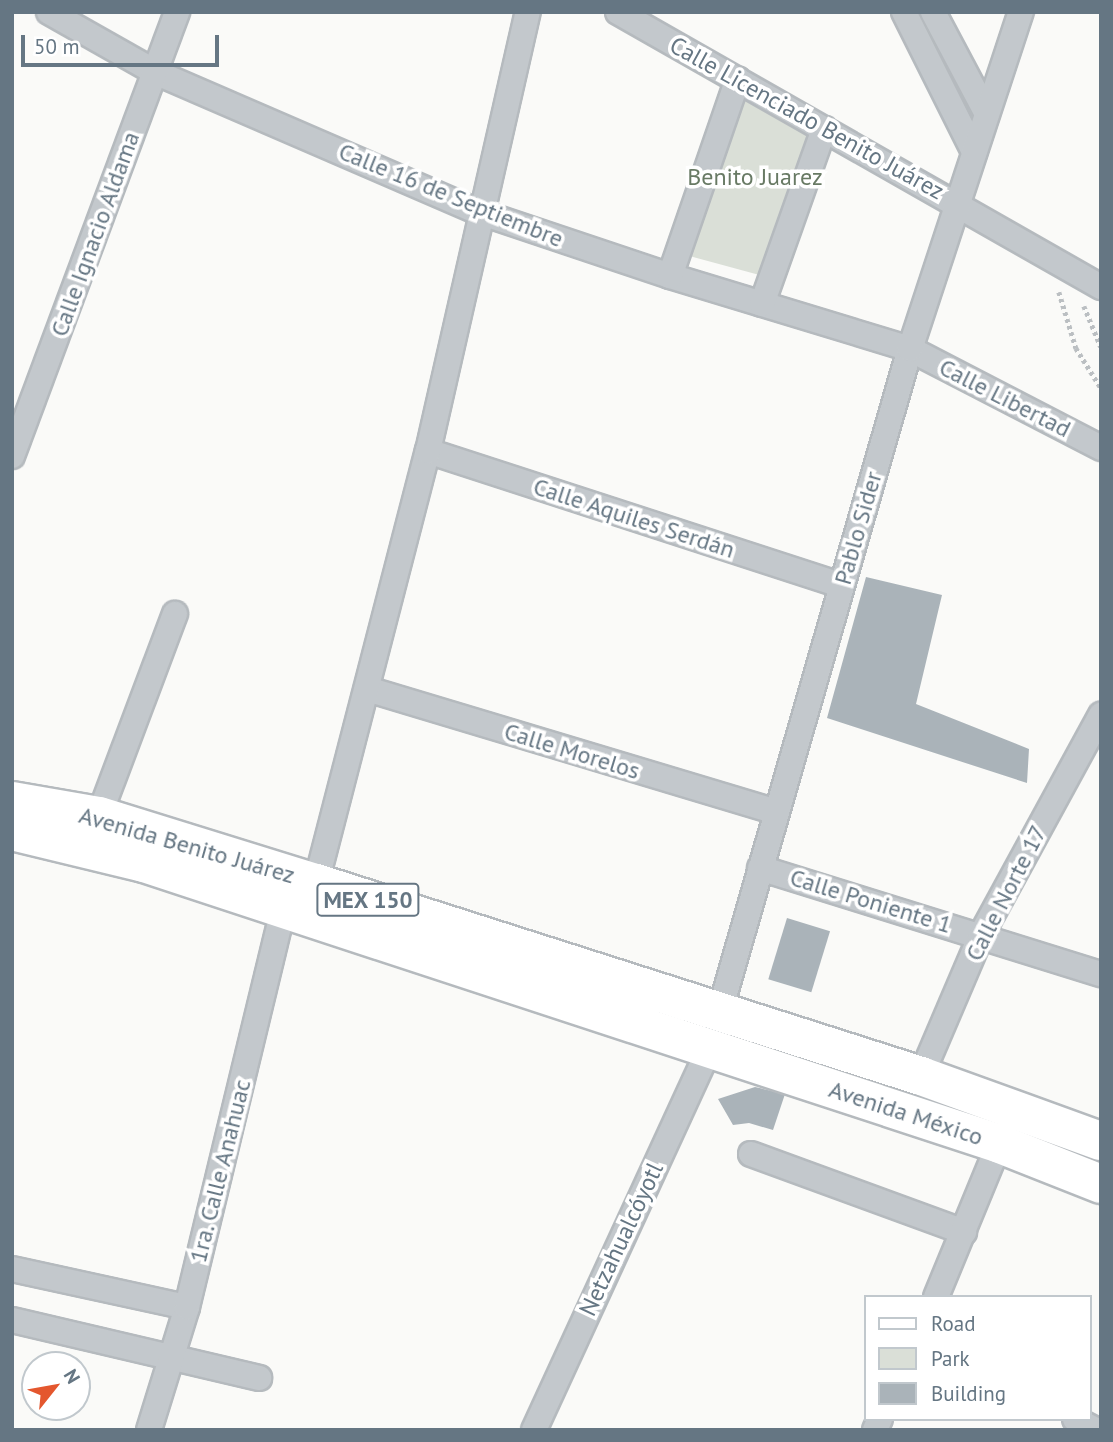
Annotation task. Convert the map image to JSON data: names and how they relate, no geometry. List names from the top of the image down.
{
  "streets": {
    "main road": ["Avenida Benito Juárez", "MEX 150", "Avenida México"],
    "street": [
      "Calle Licenciado Benito Juárez",
      "Calle 16 de Septiembre",
      "Calle Ignacio Aldama",
      "Calle Libertad",
      "Calle Aquiles Serdán",
      "Pablo Sider",
      "Calle Morelos",
      "Calle Norte 17",
      "Calle Poniente 1",
      "1ra. Calle Anahuac",
      "Netzahualcóyotl"
    ]
  },
  "crossings": [
    ["Calle Licenciado Benito Juárez", "Pablo Sider"],
    ["Calle 16 de Septiembre", "Calle Ignacio Aldama"],
    ["Calle 16 de Septiembre", "Calle Libertad"],
    ["Calle 16 de Septiembre", "Pablo Sider"],
    ["Calle Libertad", "Pablo Sider"],
    ["Calle Aquiles Serdán", "Pablo Sider"],
    ["Pablo Sider", "Calle Morelos"],
    ["Pablo Sider", "Avenida Benito Juárez"],
    ["Pablo Sider", "Calle Poniente 1"],
    ["Pablo Sider", "Avenida México"],
    ["Pablo Sider", "Netzahualcóyotl"],
    ["Avenida Benito Juárez", "Avenida México"],
    ["Avenida Benito Juárez", "1ra. Calle Anahuac"],
    ["Avenida Benito Juárez", "Netzahualcóyotl"],
    ["Calle Norte 17", "Calle Poniente 1"],
    ["Calle Norte 17", "Avenida México"],
    ["Avenida México", "Netzahualcóyotl"]
  ],
  "parks": ["Benito Juarez"],
  "legend": ["Road", "Park", "Building"],
  "scale_bar": "50 m",
  "north": "top right"
}
